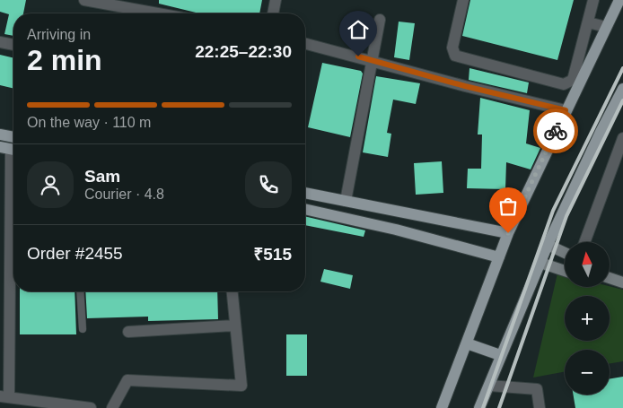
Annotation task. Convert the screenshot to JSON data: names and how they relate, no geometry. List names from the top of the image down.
{
  "north": "top",
  "page": {
    "heading": ["2 min", "Arriving in", "22:25–22:30"],
    "panel": [
      "Sam",
      "Courier · 4.8",
      "Order #2455",
      "₹515"
    ],
    "bar": "On the way · 110 m",
    "map_buttons": ["+", "−"]
  }
}
